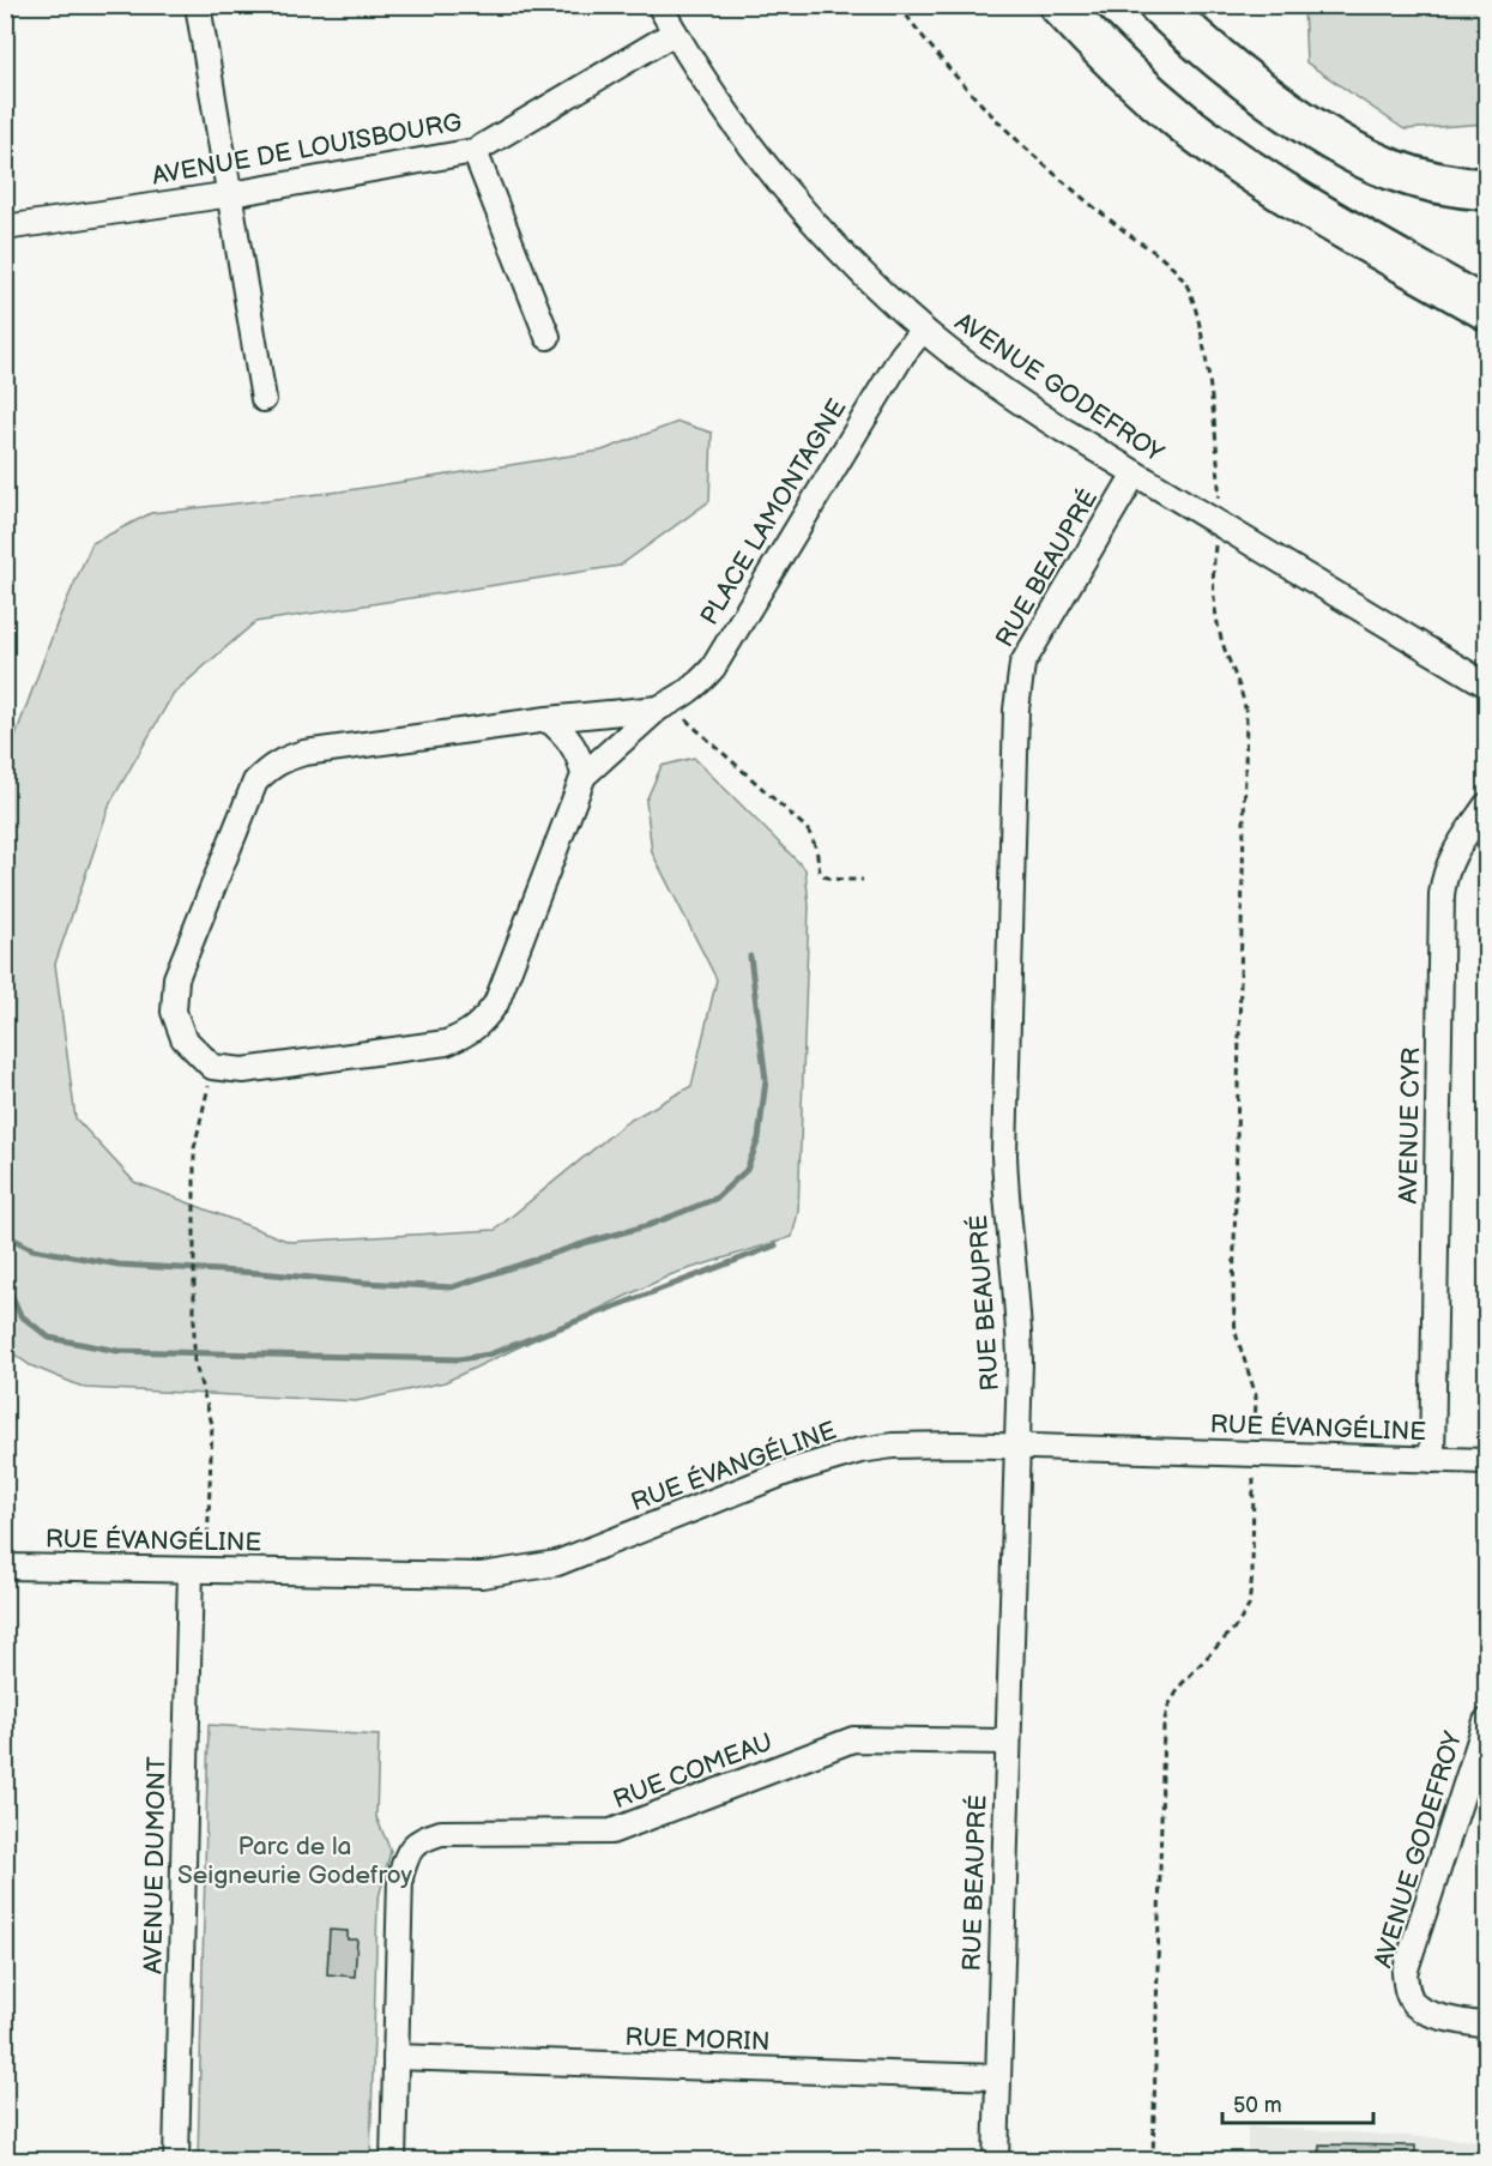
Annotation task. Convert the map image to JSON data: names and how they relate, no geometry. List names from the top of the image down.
{
  "streets": {
    "street": [
      "AVENUE DE LOUISBOURG",
      "AVENUE GODEFROY",
      "PLACE LAMONTAGNE",
      "RUE BEAUPRÉ",
      "AVENUE CYR",
      "RUE ÉVANGÉLINE",
      "RUE COMEAU",
      "AVENUE DUMONT",
      "RUE MORIN"
    ]
  },
  "crossings": [
    ["AVENUE DE LOUISBOURG", "AVENUE GODEFROY"],
    ["AVENUE GODEFROY", "PLACE LAMONTAGNE"],
    ["AVENUE GODEFROY", "RUE BEAUPRÉ"],
    ["RUE BEAUPRÉ", "RUE ÉVANGÉLINE"],
    ["RUE BEAUPRÉ", "RUE COMEAU"],
    ["RUE BEAUPRÉ", "RUE MORIN"],
    ["AVENUE CYR", "RUE ÉVANGÉLINE"],
    ["RUE ÉVANGÉLINE", "AVENUE DUMONT"],
    ["RUE COMEAU", "RUE MORIN"]
  ],
  "parks": ["Parc de la Seigneurie Godefroy"],
  "scale_bar": "50 m"
}
